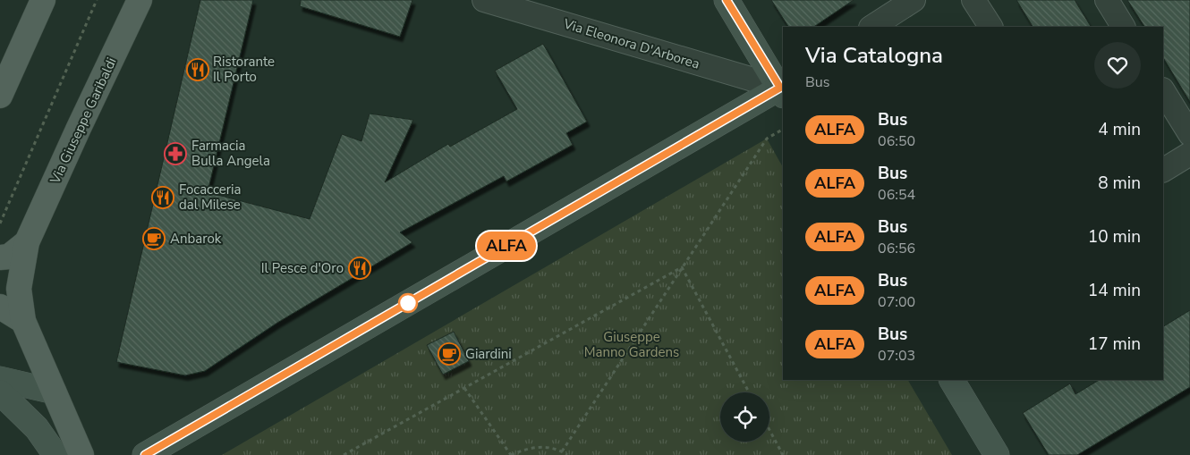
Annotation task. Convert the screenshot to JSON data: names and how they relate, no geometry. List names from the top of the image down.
{
  "streets": {
    "main road": ["Via Giuseppe Garibaldi"],
    "street": ["Via Eleonora D'Arborea"]
  },
  "parks": ["Giuseppe Manno Gardens"],
  "places": {
    "restaurant": ["Ristorante Il Porto", "Focacceria dal Milese", "Il Pesce d'Oro"],
    "pharmacy": ["Farmacia Bulla Angela"],
    "cafe": ["Anbarok", "Giardini"]
  },
  "lines": ["bus line ALFA"],
  "page": {
    "on_map": "ALFA",
    "heading": ["Via Catalogna", "Bus"],
    "list": [
      {
        "mark": "ALFA",
        "name": "Bus",
        "note": "06:50",
        "value": "4 min"
      },
      {
        "mark": "ALFA",
        "name": "Bus",
        "note": "06:54",
        "value": "8 min"
      },
      {
        "mark": "ALFA",
        "name": "Bus",
        "note": "06:56",
        "value": "10 min"
      },
      {
        "mark": "ALFA",
        "name": "Bus",
        "note": "07:00",
        "value": "14 min"
      },
      {
        "mark": "ALFA",
        "name": "Bus",
        "note": "07:03",
        "value": "17 min"
      }
    ]
  }
}
